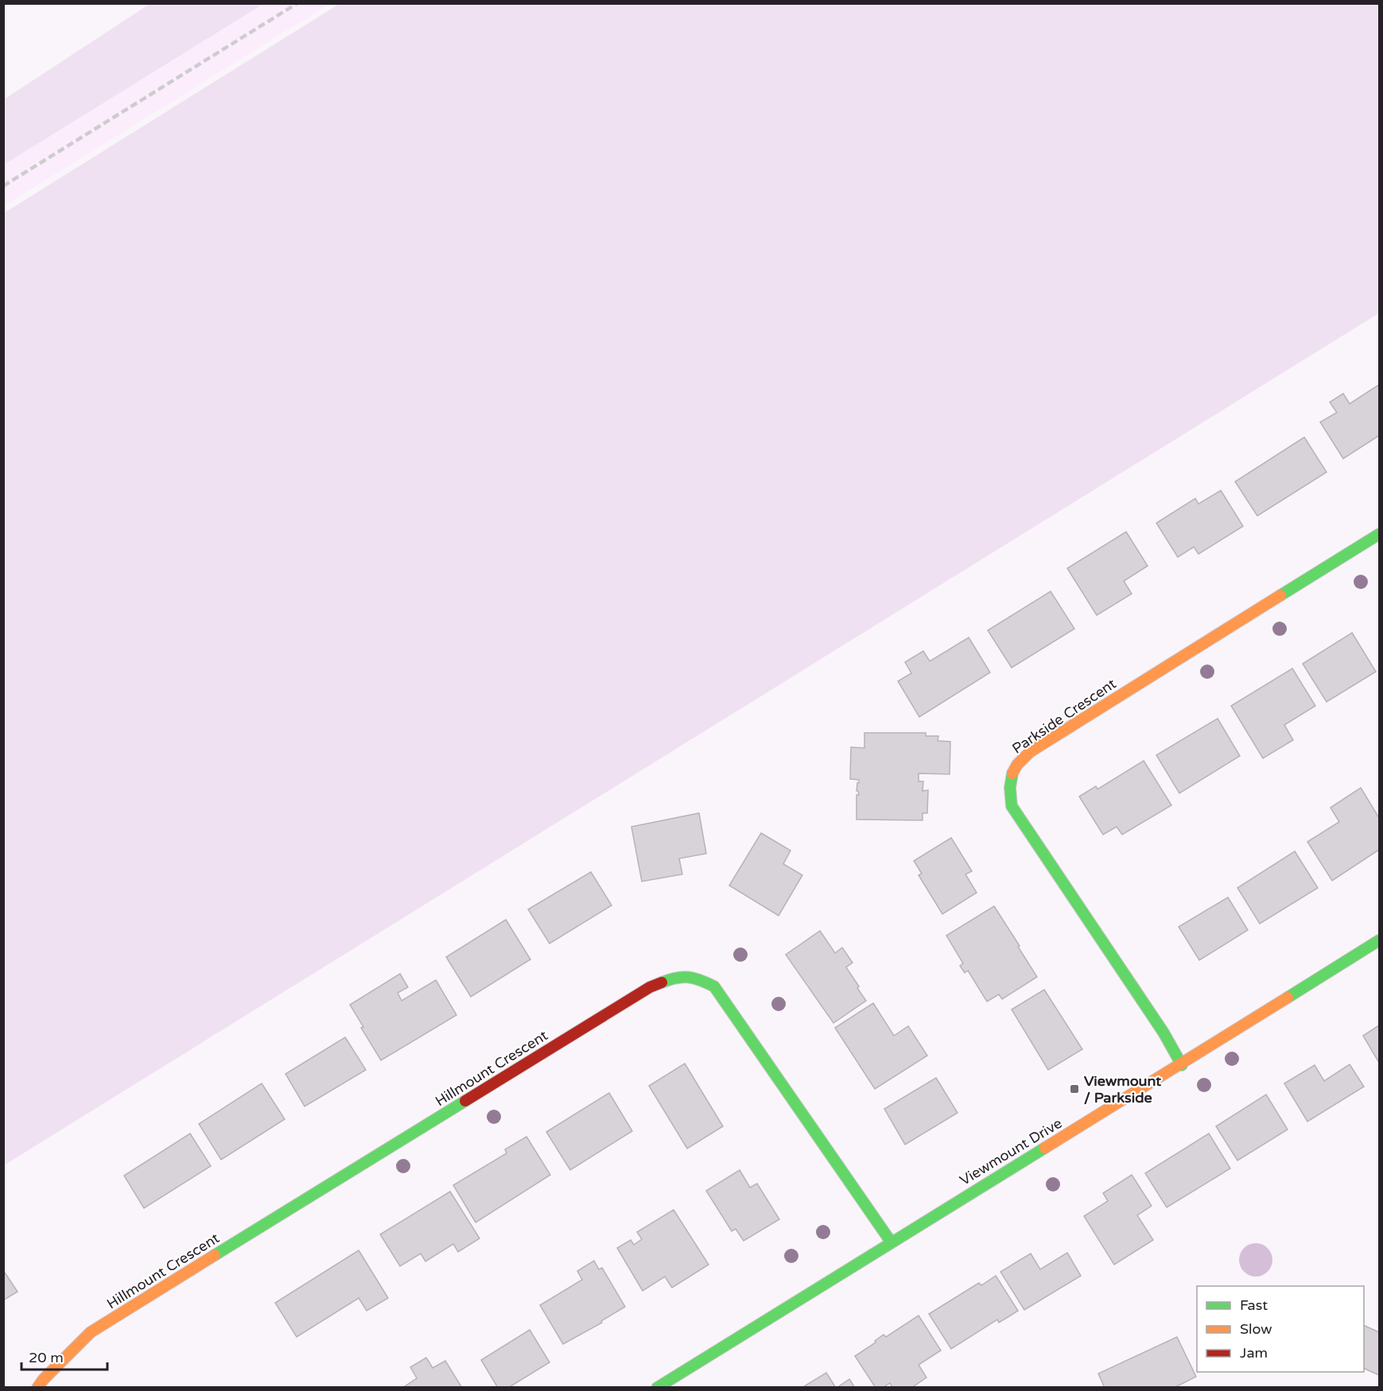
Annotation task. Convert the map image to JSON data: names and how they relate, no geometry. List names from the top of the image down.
{
  "streets": {
    "street": ["Parkside Crescent", "Hillmount Crescent", "Viewmount Drive"]
  },
  "crossings": [
    ["Parkside Crescent", "Viewmount Drive"],
    ["Hillmount Crescent", "Viewmount Drive"]
  ],
  "places": {
    "transit": ["Viewmount / Parkside"]
  },
  "legend": ["Fast", "Slow", "Jam"],
  "scale_bar": "20 m"
}
